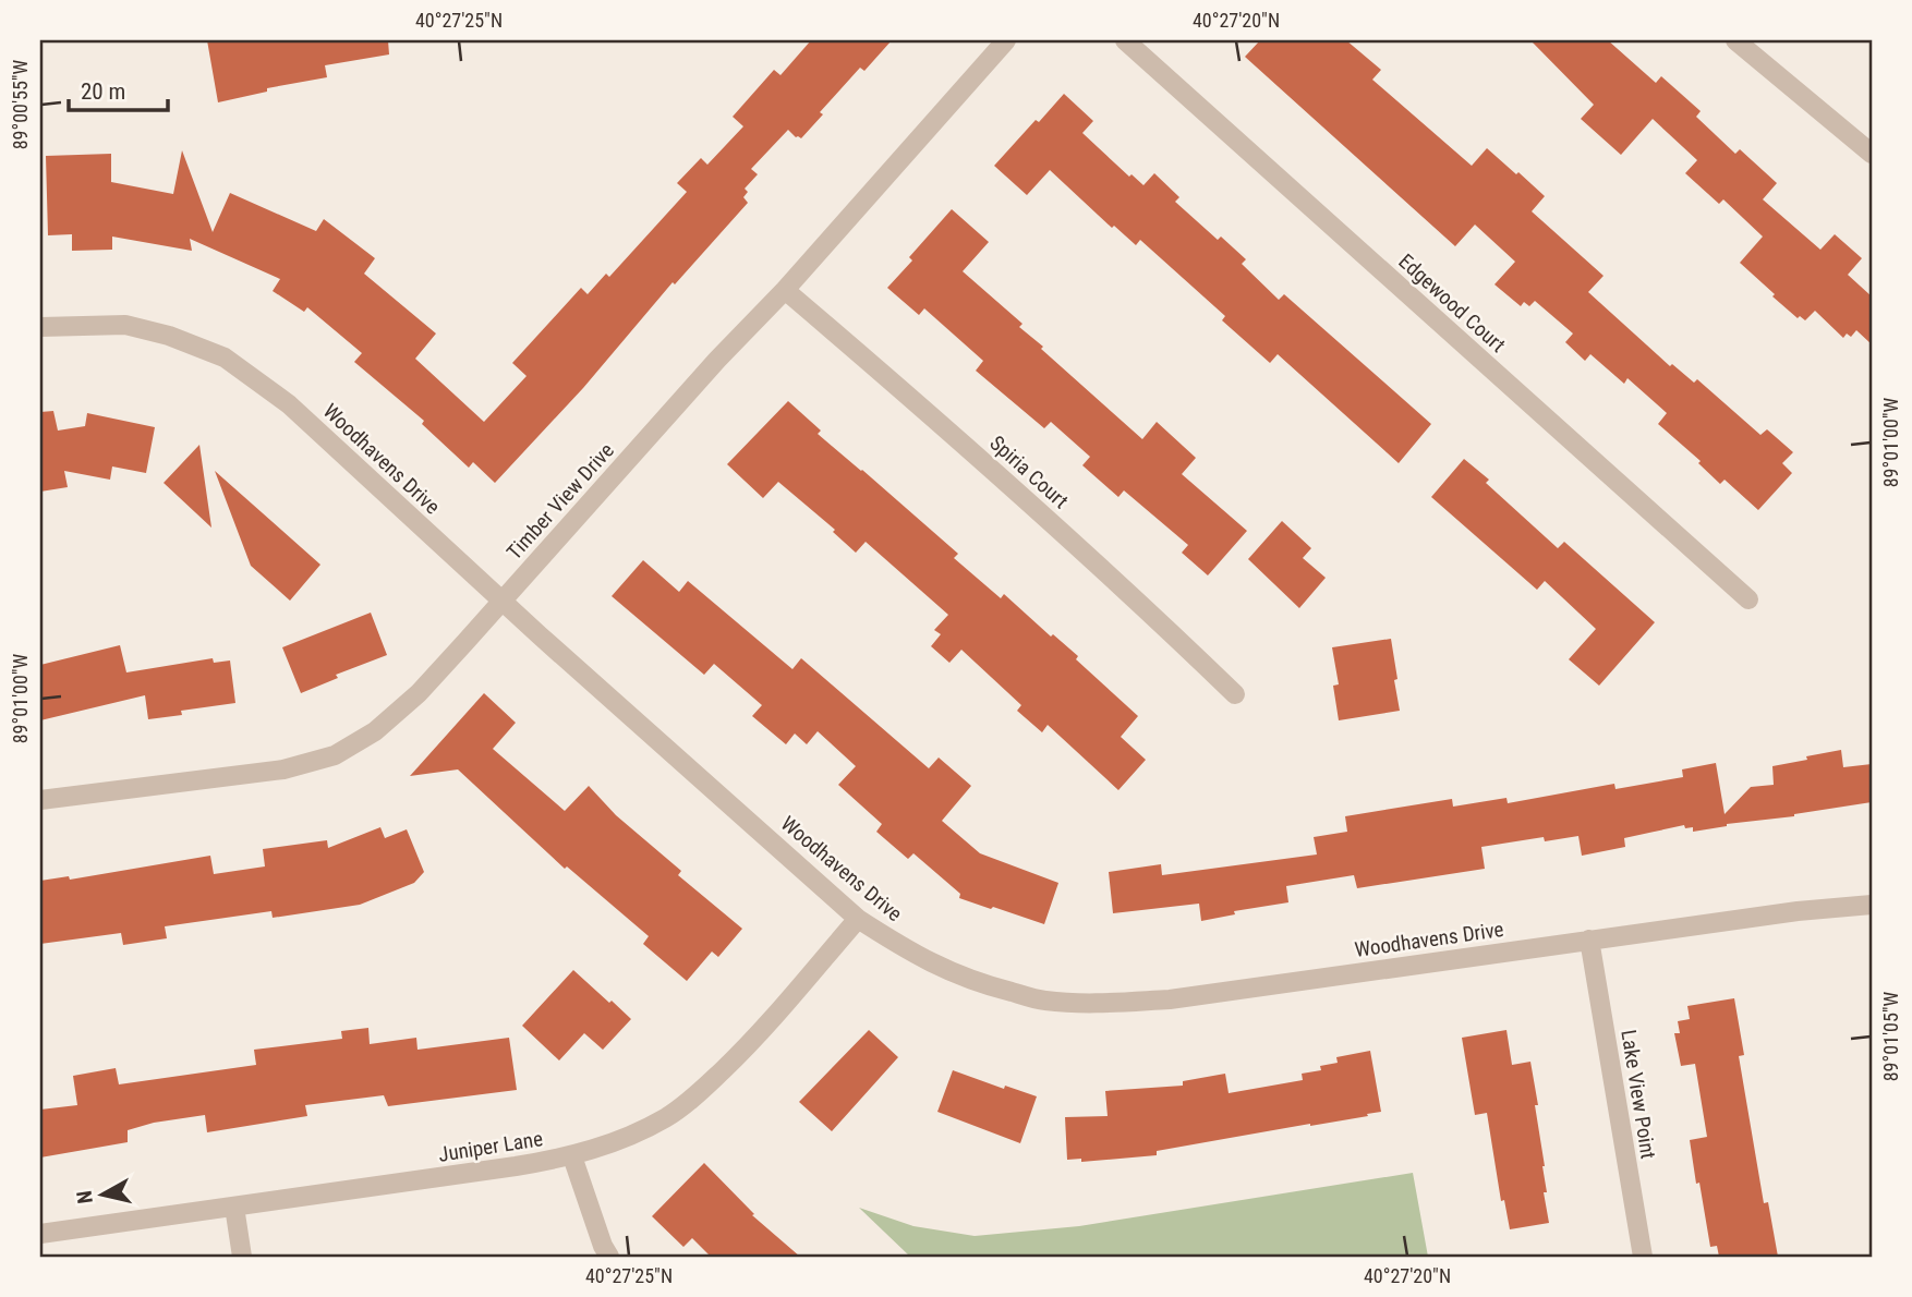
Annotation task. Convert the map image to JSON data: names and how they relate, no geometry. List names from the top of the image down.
{
  "streets": {
    "street": [
      "Edgewood Court",
      "Woodhavens Drive",
      "Spiria Court",
      "Timber View Drive",
      "Lake View Point",
      "Juniper Lane"
    ]
  },
  "crossings": [
    ["Woodhavens Drive", "Timber View Drive"],
    ["Woodhavens Drive", "Lake View Point"],
    ["Woodhavens Drive", "Juniper Lane"],
    ["Spiria Court", "Timber View Drive"]
  ],
  "scale_bar": "20 m",
  "north": "left",
  "coordinates": [
    "40°27'25\"N",
    "40°27'20\"N",
    "89°00'55\"W",
    "89°01'00\"W",
    "89°01'05\"W"
  ]
}
